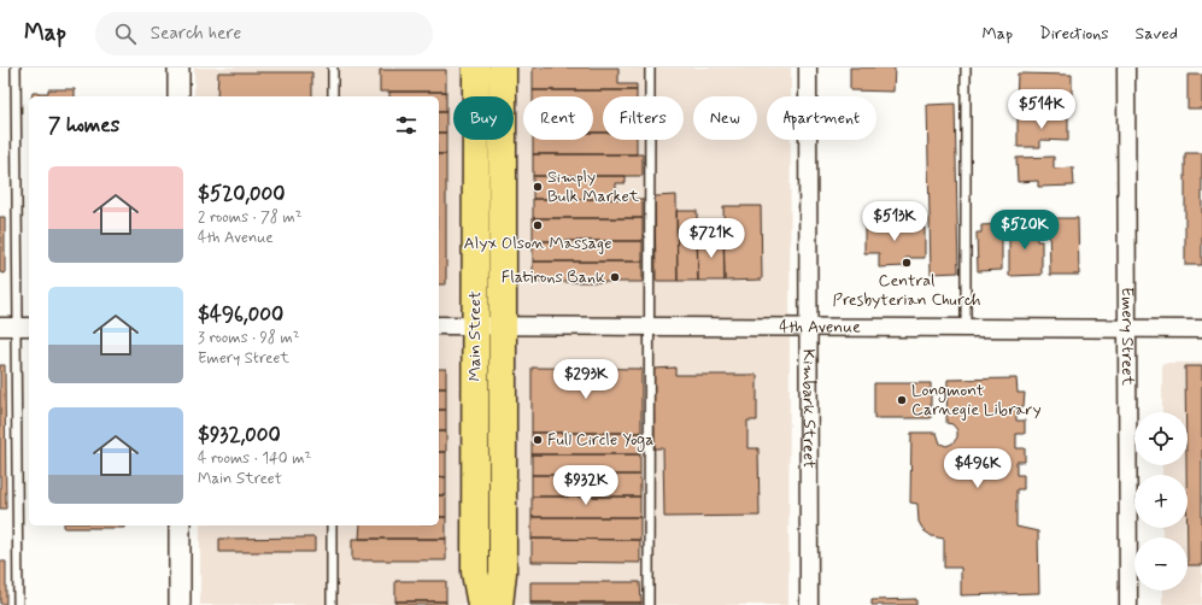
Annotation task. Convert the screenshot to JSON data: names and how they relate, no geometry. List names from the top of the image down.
{
  "streets": {
    "highway": ["Main Street"],
    "street": ["4th Avenue", "Emery Street", "Kimbark Street"]
  },
  "crossings": [
    ["4th Avenue", "Main Street"],
    ["4th Avenue", "Emery Street"],
    ["4th Avenue", "Kimbark Street"]
  ],
  "places": [
    "Simply Bulk Market",
    "Alyx Olson Massage",
    "Central Presbyterian Church",
    "Flatirons Bank",
    "Longmont Carnegie Library",
    "Full Circle Yoga"
  ],
  "page": {
    "header": "Map",
    "search": "Search here",
    "nav": ["Map", "Directions", "Saved"],
    "price": [
      "$514K",
      "$513K",
      "$520K",
      "$721K",
      "$293K",
      "$496K",
      "$932K"
    ],
    "chip": [
      "Buy",
      "Rent",
      "Filters",
      "New",
      "Apartment"
    ],
    "heading": "7 homes",
    "list": [
      {
        "name": "$520,000",
        "note": "2 rooms · 78 m² · 4th Avenue"
      },
      {
        "name": "$496,000",
        "note": "3 rooms · 98 m² · Emery Street"
      },
      {
        "name": "$932,000",
        "note": "4 rooms · 140 m² · Main Street"
      }
    ],
    "map_buttons": ["+", "−"]
  }
}
